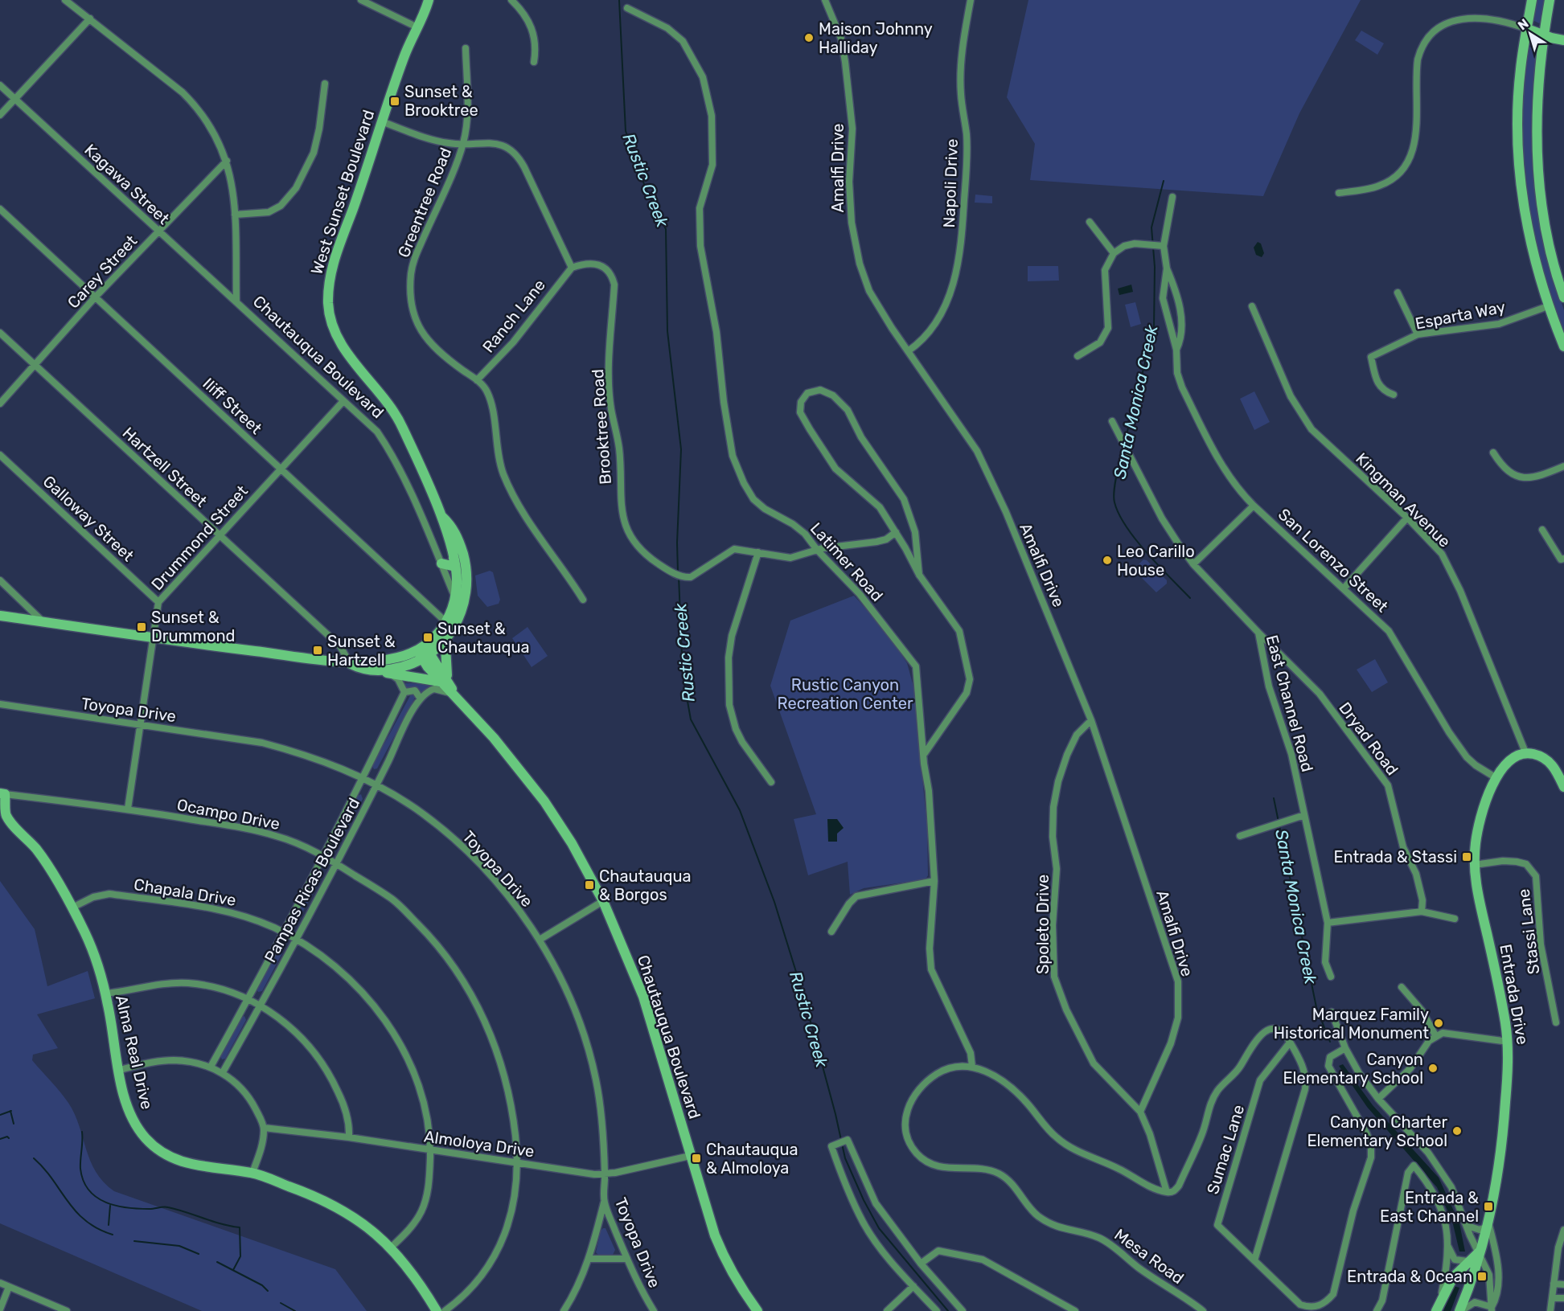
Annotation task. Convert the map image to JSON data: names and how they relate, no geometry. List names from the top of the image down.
{
  "streets": {
    "street": [
      "Amalfi Drive",
      "Napoli Drive",
      "Kagawa Street",
      "West Sunset Boulevard",
      "Greentree Road",
      "Carey Street",
      "Esparta Way",
      "Ranch Lane",
      "Chautauqua Boulevard",
      "Iliff Street",
      "Brooktree Road",
      "Hartzell Street",
      "Kingman Avenue",
      "Galloway Street",
      "Drummond Street",
      "San Lorenzo Street",
      "Latimer Road",
      "East Channel Road",
      "Toyopa Drive",
      "Dryad Road",
      "Ocampo Drive",
      "Pampas Ricas Boulevard",
      "Chapala Drive",
      "Spoleto Drive",
      "Stassi Lane",
      "Entrada Drive",
      "Alma Real Drive",
      "Almoloya Drive",
      "Sumac Lane",
      "Mesa Road"
    ]
  },
  "crossings": [
    ["Amalfi Drive", "Napoli Drive"],
    ["Amalfi Drive", "Spoleto Drive"],
    ["Kagawa Street", "Carey Street"],
    ["Kagawa Street", "Chautauqua Boulevard"],
    ["West Sunset Boulevard", "Chautauqua Boulevard"],
    ["West Sunset Boulevard", "Iliff Street"],
    ["West Sunset Boulevard", "Hartzell Street"],
    ["West Sunset Boulevard", "Drummond Street"],
    ["Greentree Road", "Ranch Lane"],
    ["Carey Street", "Chautauqua Boulevard"],
    ["Carey Street", "Iliff Street"],
    ["Carey Street", "Hartzell Street"],
    ["Ranch Lane", "Brooktree Road"],
    ["Chautauqua Boulevard", "Drummond Street"],
    ["Chautauqua Boulevard", "Almoloya Drive"],
    ["Iliff Street", "Drummond Street"],
    ["Brooktree Road", "Latimer Road"],
    ["Hartzell Street", "Drummond Street"],
    ["Kingman Avenue", "Entrada Drive"],
    ["Galloway Street", "Drummond Street"],
    ["Drummond Street", "Toyopa Drive"],
    ["Drummond Street", "Ocampo Drive"],
    ["San Lorenzo Street", "Entrada Drive"],
    ["Latimer Road", "Mesa Road"],
    ["East Channel Road", "Dryad Road"],
    ["Toyopa Drive", "Pampas Ricas Boulevard"],
    ["Toyopa Drive", "Almoloya Drive"],
    ["Ocampo Drive", "Pampas Ricas Boulevard"],
    ["Ocampo Drive", "Alma Real Drive"],
    ["Ocampo Drive", "Almoloya Drive"],
    ["Pampas Ricas Boulevard", "Chapala Drive"],
    ["Chapala Drive", "Alma Real Drive"],
    ["Chapala Drive", "Almoloya Drive"],
    ["Stassi Lane", "Entrada Drive"]
  ],
  "water": ["Rustic Creek", "Santa Monica Creek"],
  "parks": ["Rustic Canyon Recreation Center"],
  "places": {
    "other": [
      "Maison Johnny Halliday",
      "Leo Carillo House",
      "Marquez Family Historical Monument",
      "Canyon Elementary School",
      "Canyon Charter Elementary School"
    ],
    "transit": [
      "Sunset & Brooktree",
      "Sunset & Drummond",
      "Sunset & Chautauqua",
      "Sunset & Hartzell",
      "Entrada & Stassi",
      "Chautauqua & Borgos",
      "Chautauqua & Almoloya",
      "Entrada & East Channel",
      "Entrada & Ocean"
    ]
  },
  "north": "top left"
}
